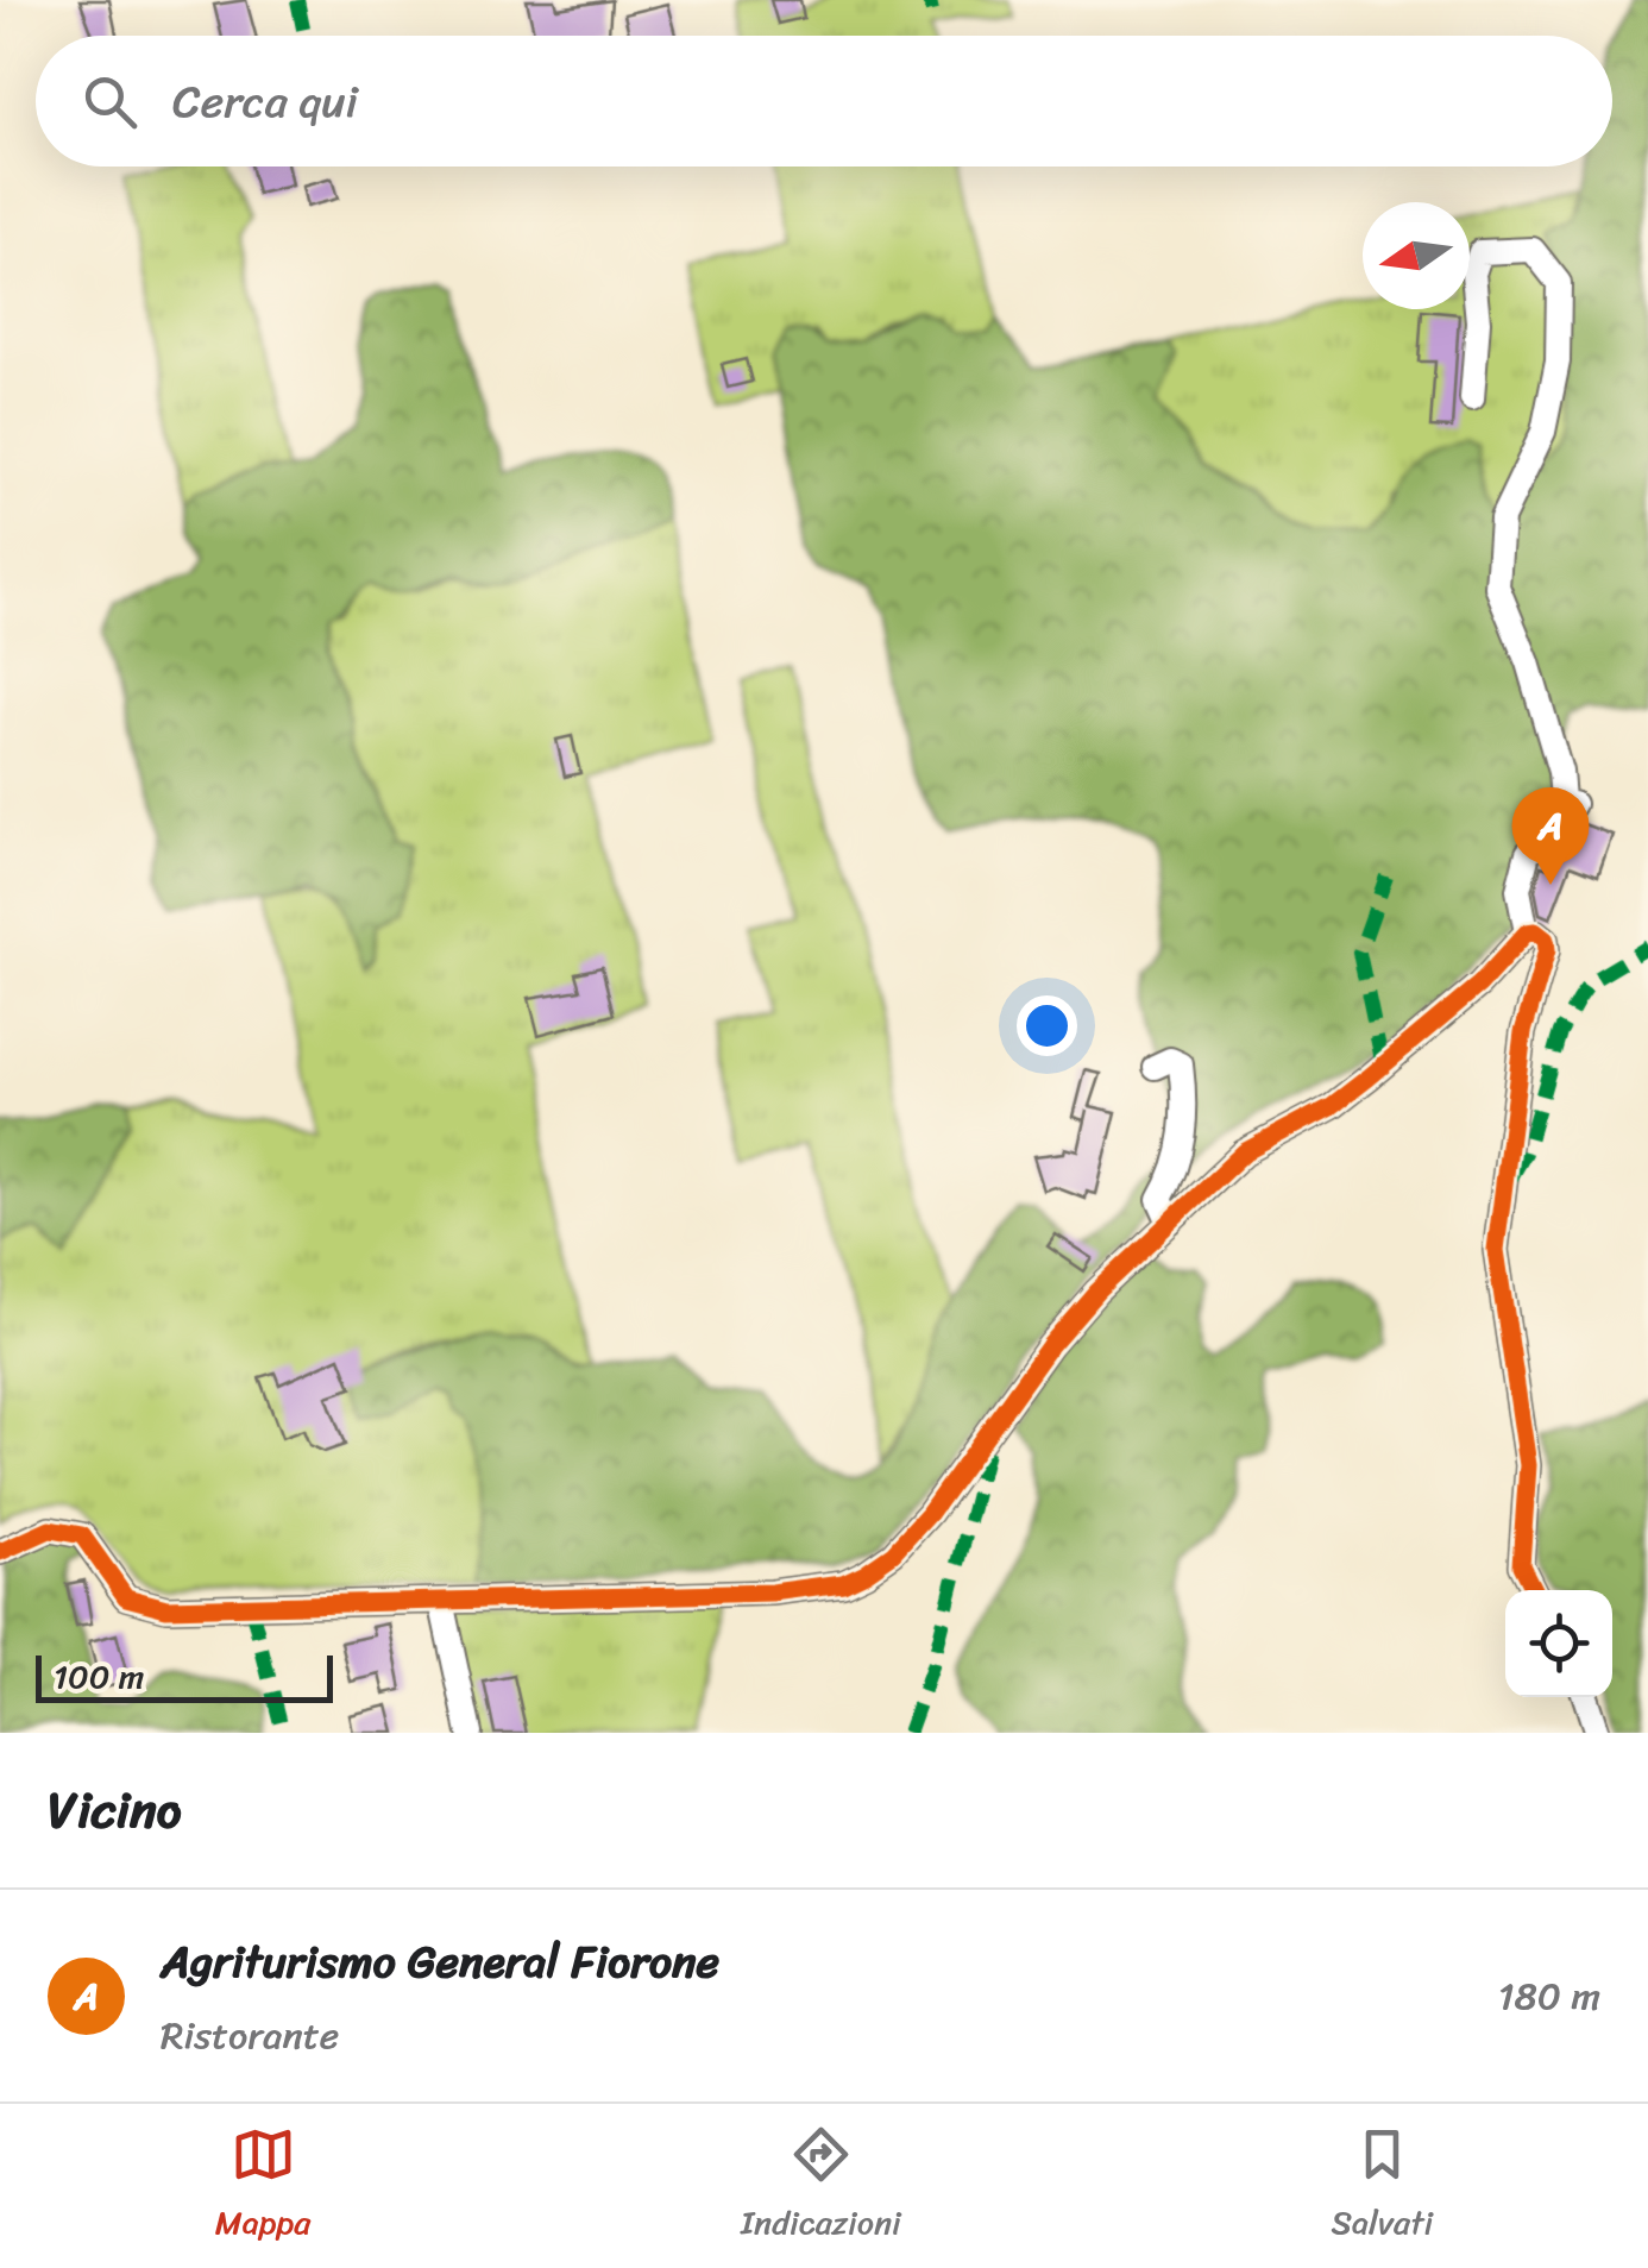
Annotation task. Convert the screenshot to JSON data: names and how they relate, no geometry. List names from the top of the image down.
{
  "scale_bar": "100 m",
  "north": "left",
  "page": {
    "search": "Cerca qui",
    "pins": "A",
    "scale": "100 m",
    "heading": "Vicino",
    "list": [
      {
        "mark": "A",
        "name": "Agriturismo General Fiorone",
        "note": "Ristorante",
        "value": "180 m"
      }
    ],
    "nav": ["Mappa", "Indicazioni", "Salvati"]
  }
}
